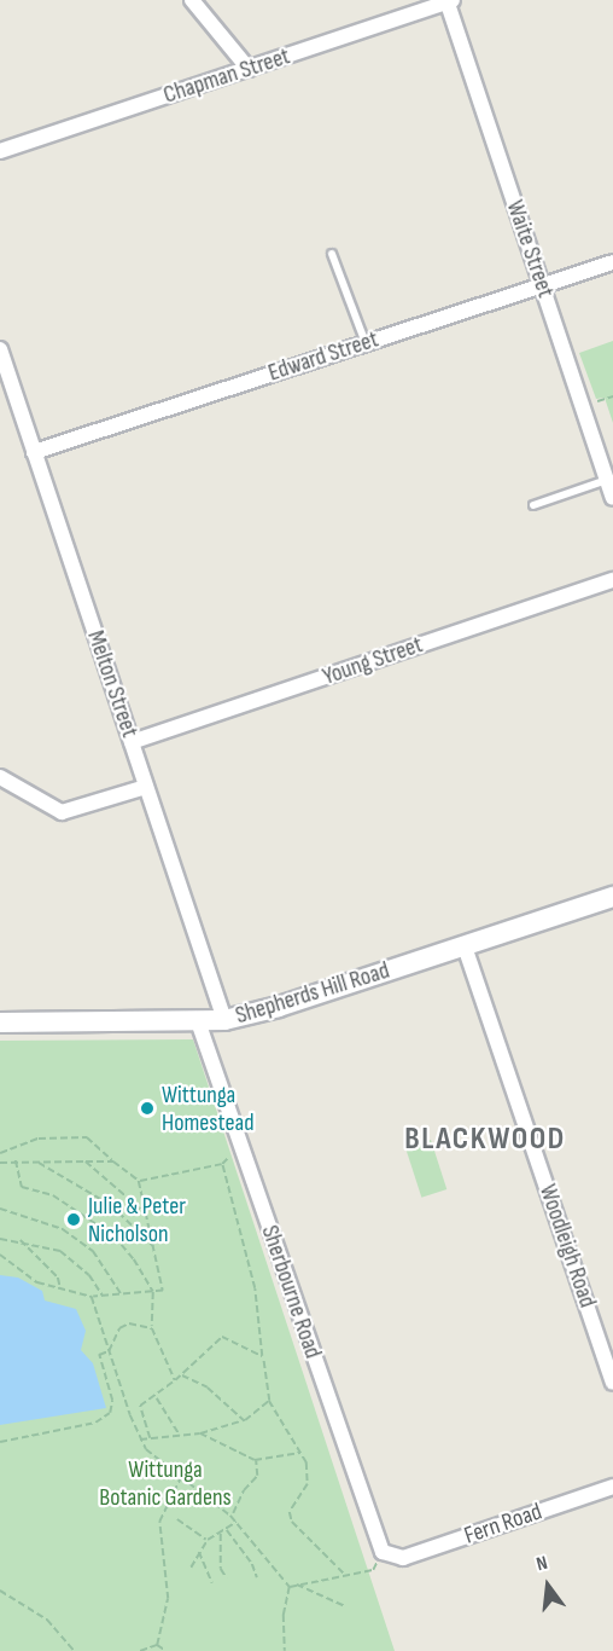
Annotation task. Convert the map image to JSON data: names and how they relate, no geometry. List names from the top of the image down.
{
  "streets": {
    "main road": ["Shepherds Hill Road"],
    "street": [
      "Chapman Street",
      "Waite Street",
      "Edward Street",
      "Young Street",
      "Melton Street",
      "Woodleigh Road",
      "Sherbourne Road",
      "Fern Road"
    ]
  },
  "crossings": [
    ["Chapman Street", "Waite Street"],
    ["Waite Street", "Edward Street"],
    ["Edward Street", "Melton Street"],
    ["Young Street", "Melton Street"],
    ["Melton Street", "Shepherds Hill Road"],
    ["Shepherds Hill Road", "Woodleigh Road"],
    ["Shepherds Hill Road", "Sherbourne Road"],
    ["Sherbourne Road", "Fern Road"]
  ],
  "districts": ["BLACKWOOD"],
  "parks": ["Wittunga Botanic Gardens"],
  "places": ["Wittunga Homestead", "Julie & Peter Nicholson"],
  "north": "top"
}
